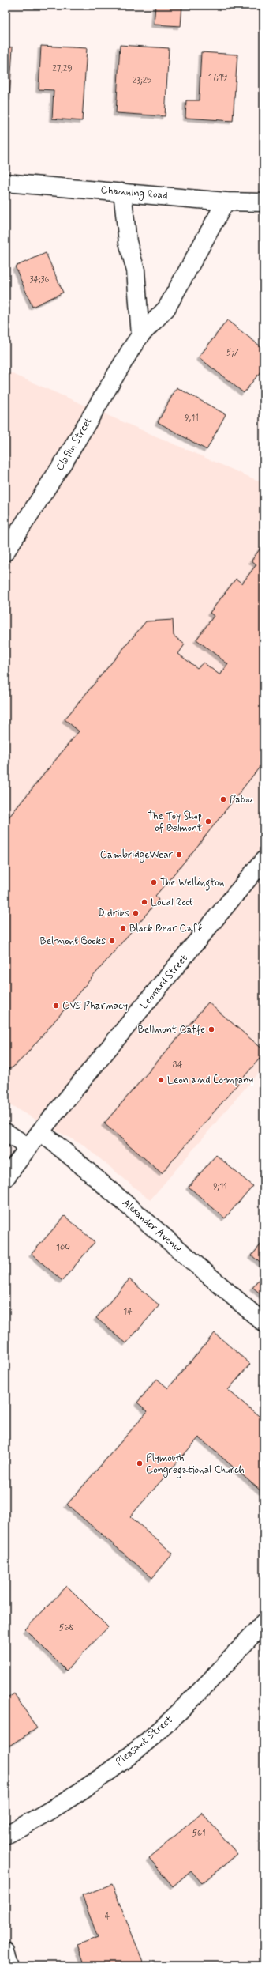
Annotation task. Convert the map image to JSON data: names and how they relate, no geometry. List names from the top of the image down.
{
  "streets": {
    "street": [
      "Channing Road",
      "Claflin Street",
      "Leonard Street",
      "Alexander Avenue",
      "Pleasant Street"
    ]
  },
  "crossings": [
    ["Channing Road", "Claflin Street"],
    ["Leonard Street", "Alexander Avenue"]
  ],
  "places": [
    "Patou",
    "The Toy Shop of Belmont",
    "CambridgeWear",
    "The Wellington",
    "Local Root",
    "Didriks",
    "Black Bear Café",
    "Belmont Books",
    "CVS Pharmacy",
    "Bellmont Caffe",
    "Leon and Company",
    "Plymouth Congregational Church"
  ],
  "house_numbers": [
    "27;29",
    "17;19",
    "23;25",
    "34;36",
    "5;7",
    "9;11",
    "84",
    "9;11",
    "100",
    "14",
    "568",
    "561",
    "4"
  ]
}
